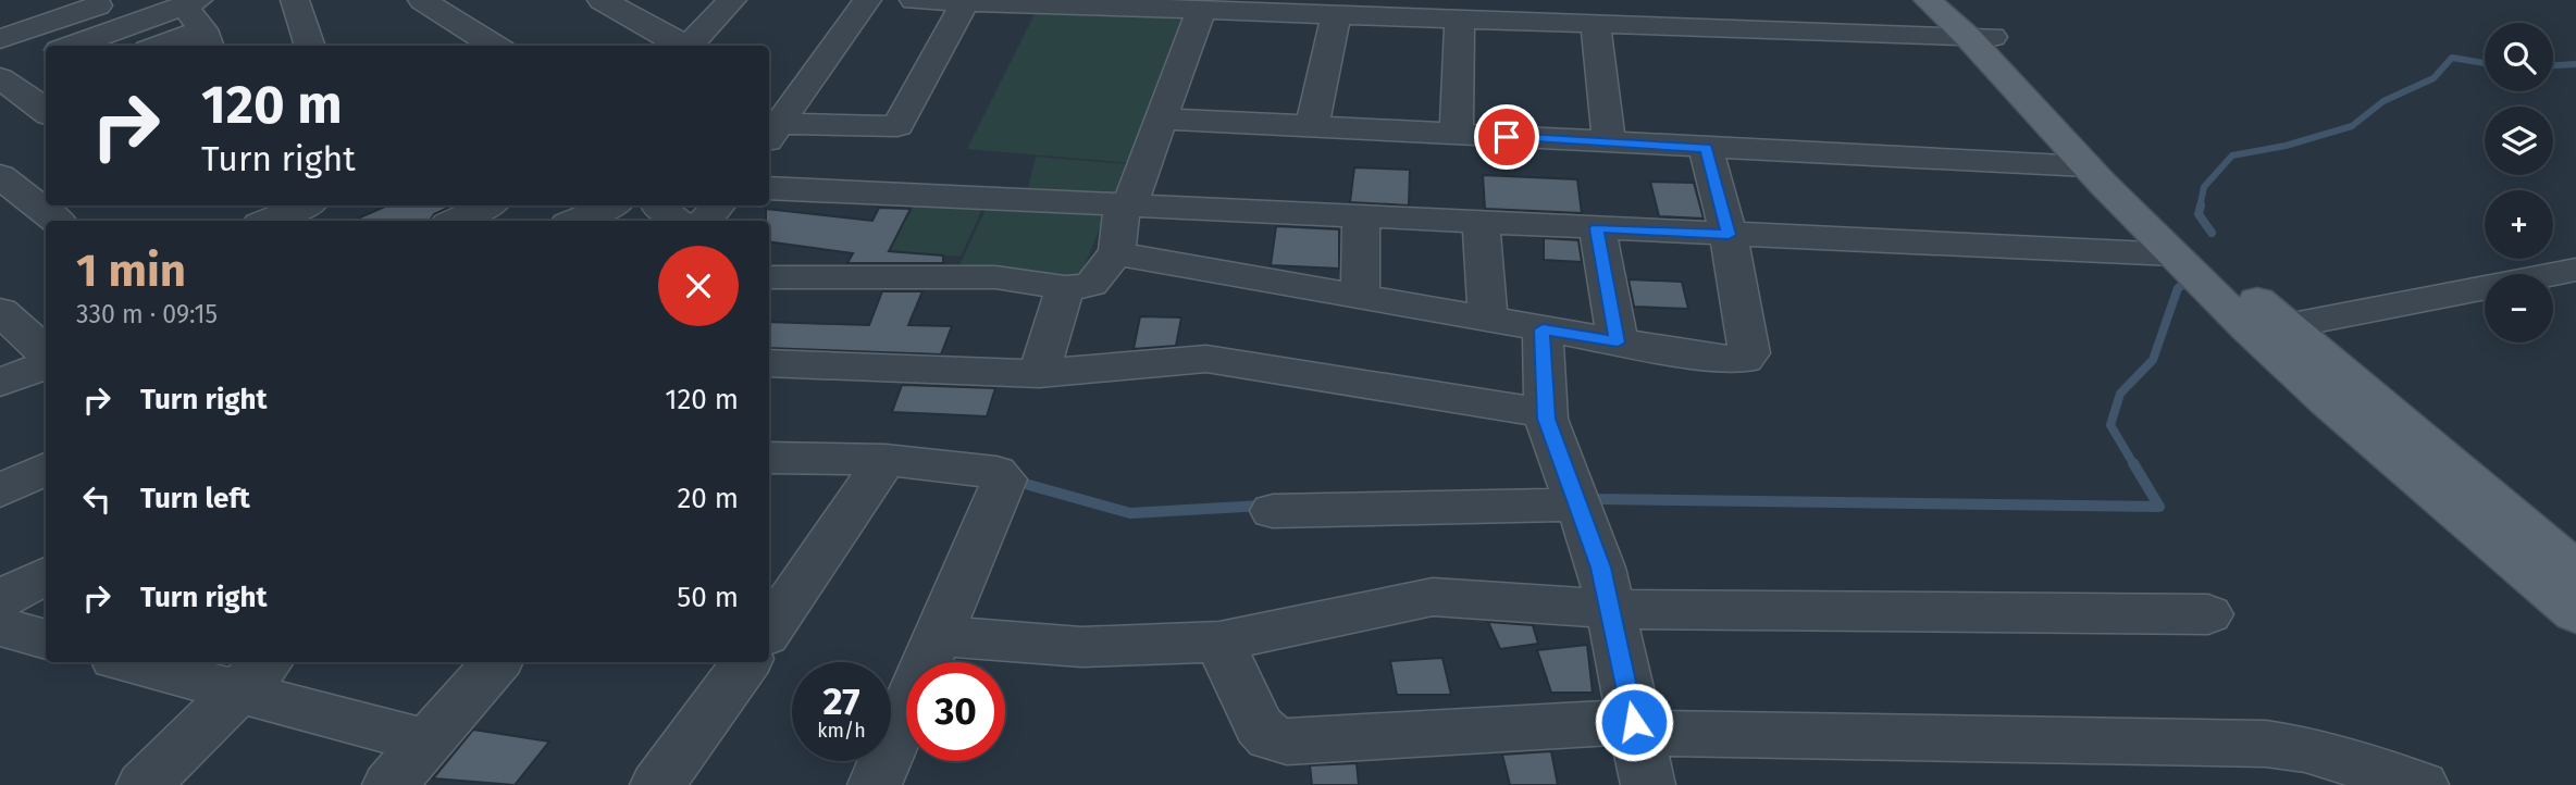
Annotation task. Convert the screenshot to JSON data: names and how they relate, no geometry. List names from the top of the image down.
{
  "page": {
    "map_buttons": ["+", "−"],
    "turn": ["120 m", "Turn right"],
    "heading": ["1 min", "330 m · 09:15"],
    "list": [
      {
        "name": "Turn right",
        "value": "120 m"
      },
      {
        "name": "Turn left",
        "value": "20 m"
      },
      {
        "name": "Turn right",
        "value": "50 m"
      }
    ],
    "speed": "27 km/h",
    "limit": "30"
  }
}
